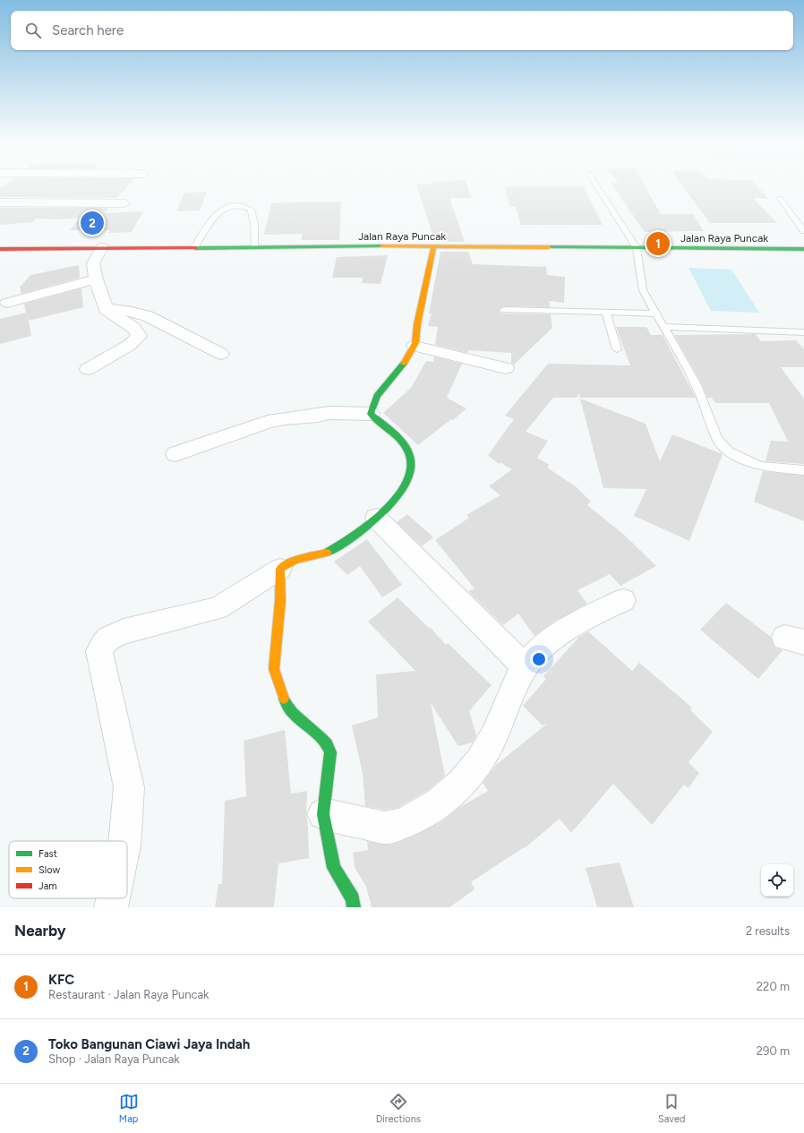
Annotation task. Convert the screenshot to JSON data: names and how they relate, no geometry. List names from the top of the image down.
{
  "streets": {
    "main road": ["Jalan Raya Puncak"]
  },
  "legend": ["Fast", "Slow", "Jam"],
  "page": {
    "search": "Search here",
    "pins": ["2", "1"],
    "heading": ["Nearby", "2 results"],
    "list": [
      {
        "mark": "1",
        "name": "KFC",
        "note": "Restaurant · Jalan Raya Puncak",
        "value": "220 m"
      },
      {
        "mark": "2",
        "name": "Toko Bangunan Ciawi Jaya Indah",
        "note": "Shop · Jalan Raya Puncak",
        "value": "290 m"
      }
    ],
    "nav": ["Map", "Directions", "Saved"]
  }
}
